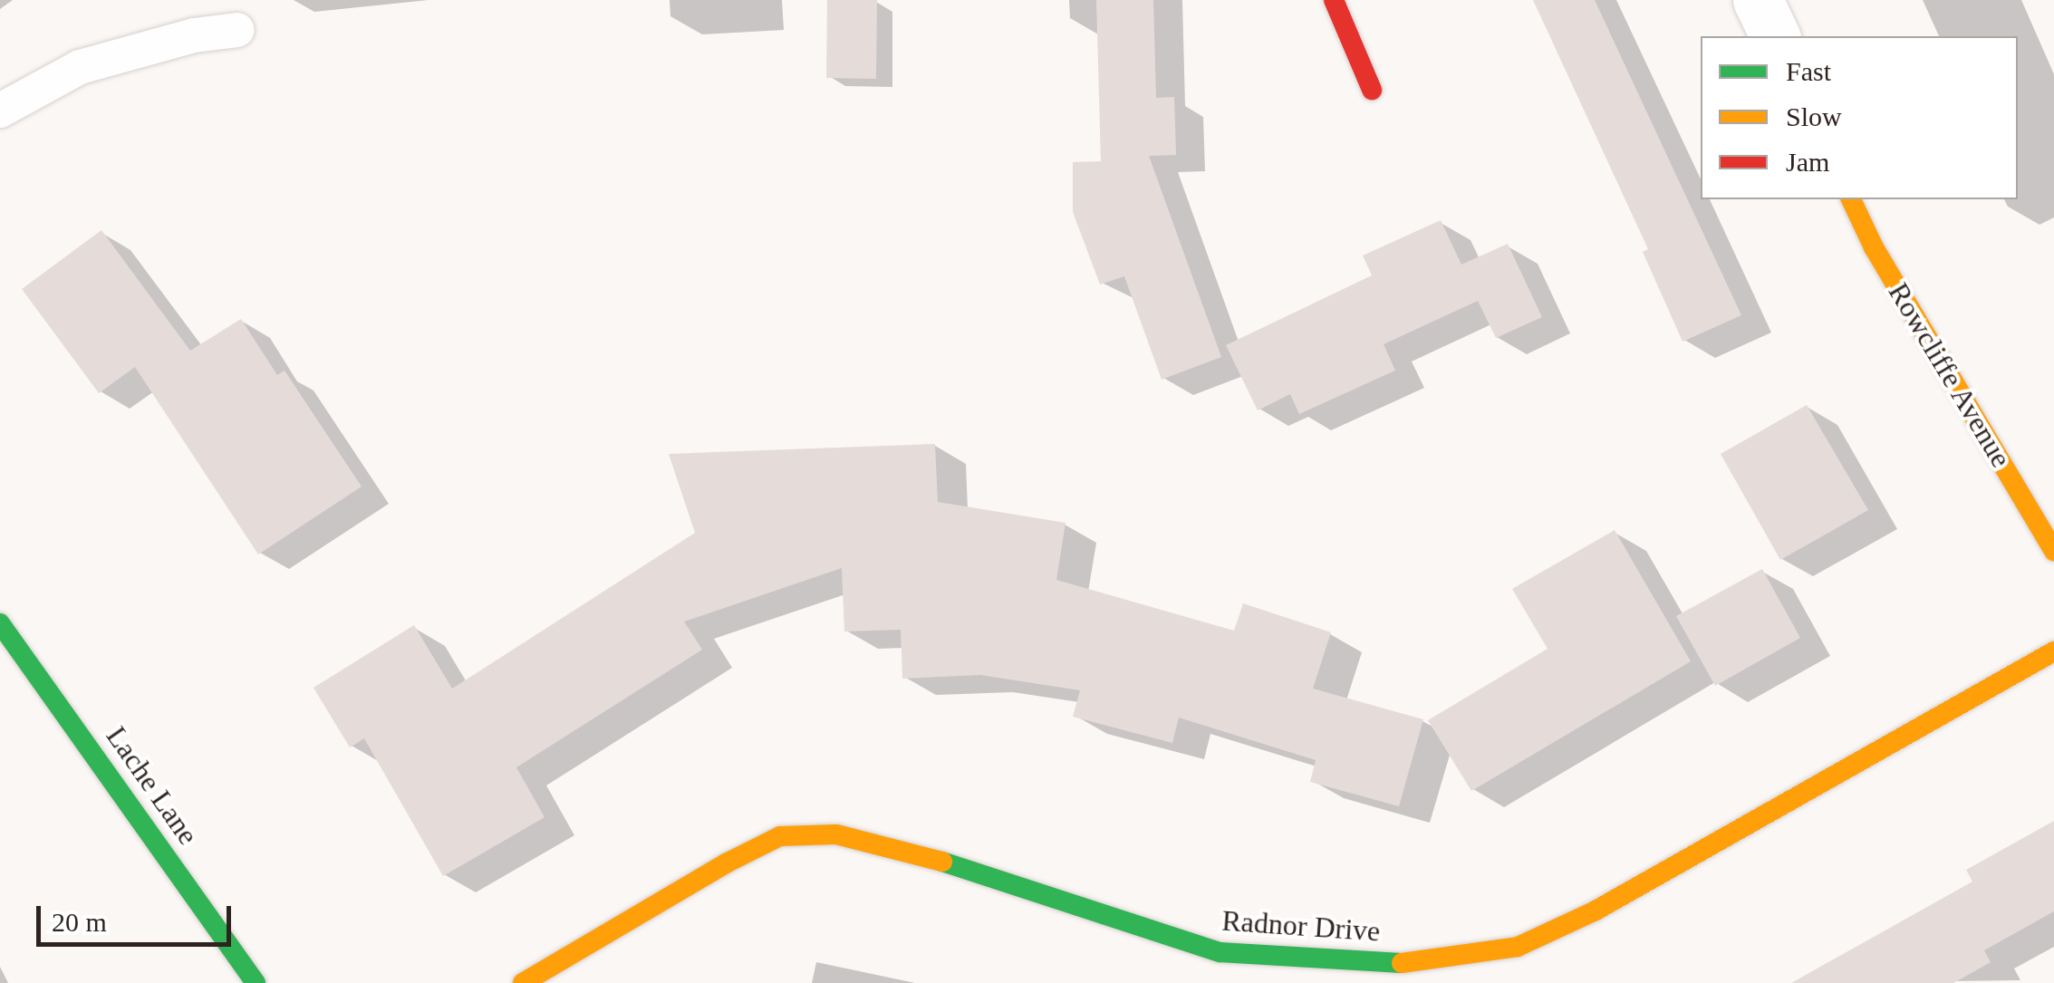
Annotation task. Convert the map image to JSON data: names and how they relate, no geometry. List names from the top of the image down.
{
  "streets": {
    "street": ["Rowcliffe Avenue", "Lache Lane", "Radnor Drive"]
  },
  "legend": ["Fast", "Slow", "Jam"],
  "scale_bar": "20 m"
}
